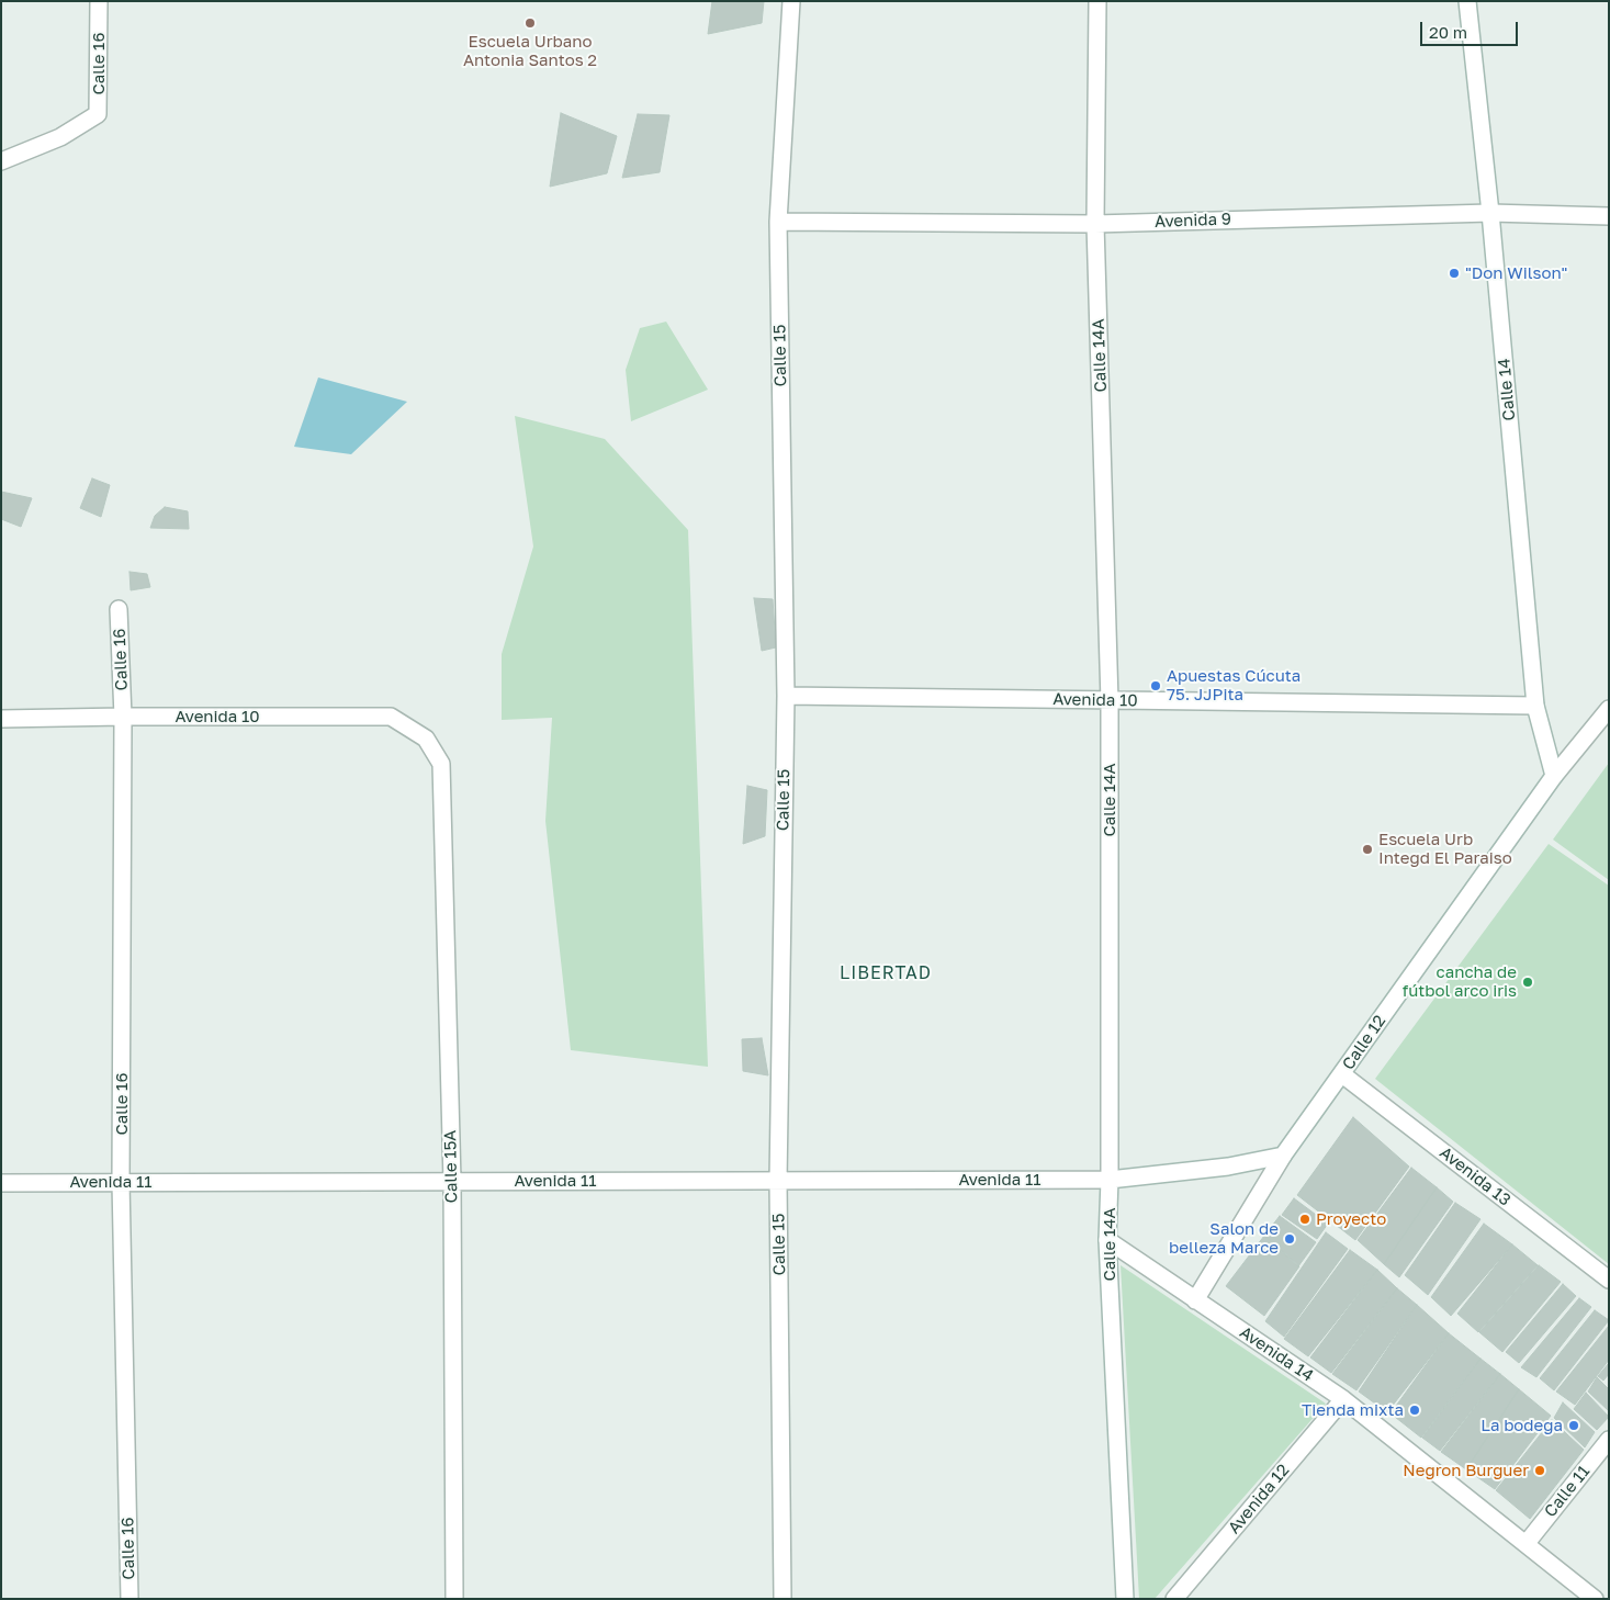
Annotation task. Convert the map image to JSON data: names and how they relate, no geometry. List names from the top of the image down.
{
  "streets": {
    "street": [
      "Calle 16",
      "Avenida 9",
      "Calle 15",
      "Calle 14A",
      "Calle 14",
      "Avenida 10",
      "Calle 12",
      "Calle 15A",
      "Avenida 13",
      "Avenida 11",
      "Avenida 14",
      "Calle 11",
      "Avenida 12"
    ]
  },
  "crossings": [
    ["Calle 16", "Avenida 10"],
    ["Calle 16", "Avenida 11"],
    ["Avenida 9", "Calle 15"],
    ["Avenida 9", "Calle 14A"],
    ["Avenida 9", "Calle 14"],
    ["Calle 15", "Avenida 10"],
    ["Calle 15", "Avenida 11"],
    ["Calle 14A", "Avenida 10"],
    ["Calle 14A", "Avenida 11"],
    ["Calle 14A", "Avenida 14"],
    ["Calle 14", "Avenida 10"],
    ["Calle 14", "Calle 12"],
    ["Avenida 10", "Calle 15A"],
    ["Calle 12", "Avenida 13"],
    ["Calle 12", "Avenida 14"],
    ["Calle 15A", "Avenida 11"],
    ["Avenida 14", "Calle 11"],
    ["Avenida 14", "Avenida 12"]
  ],
  "districts": ["LIBERTAD"],
  "places": [
    "Escuela Urbano Antonia Santos 2",
    "\"Don Wilson\"",
    "Apuestas Cúcuta 75. JJPita",
    "Escuela Urb Integd El Paraiso",
    "cancha de fútbol arco iris",
    "Proyecto",
    "Salon de belleza Marce",
    "Tienda mixta",
    "La bodega",
    "Negron Burguer"
  ],
  "scale_bar": "20 m"
}
